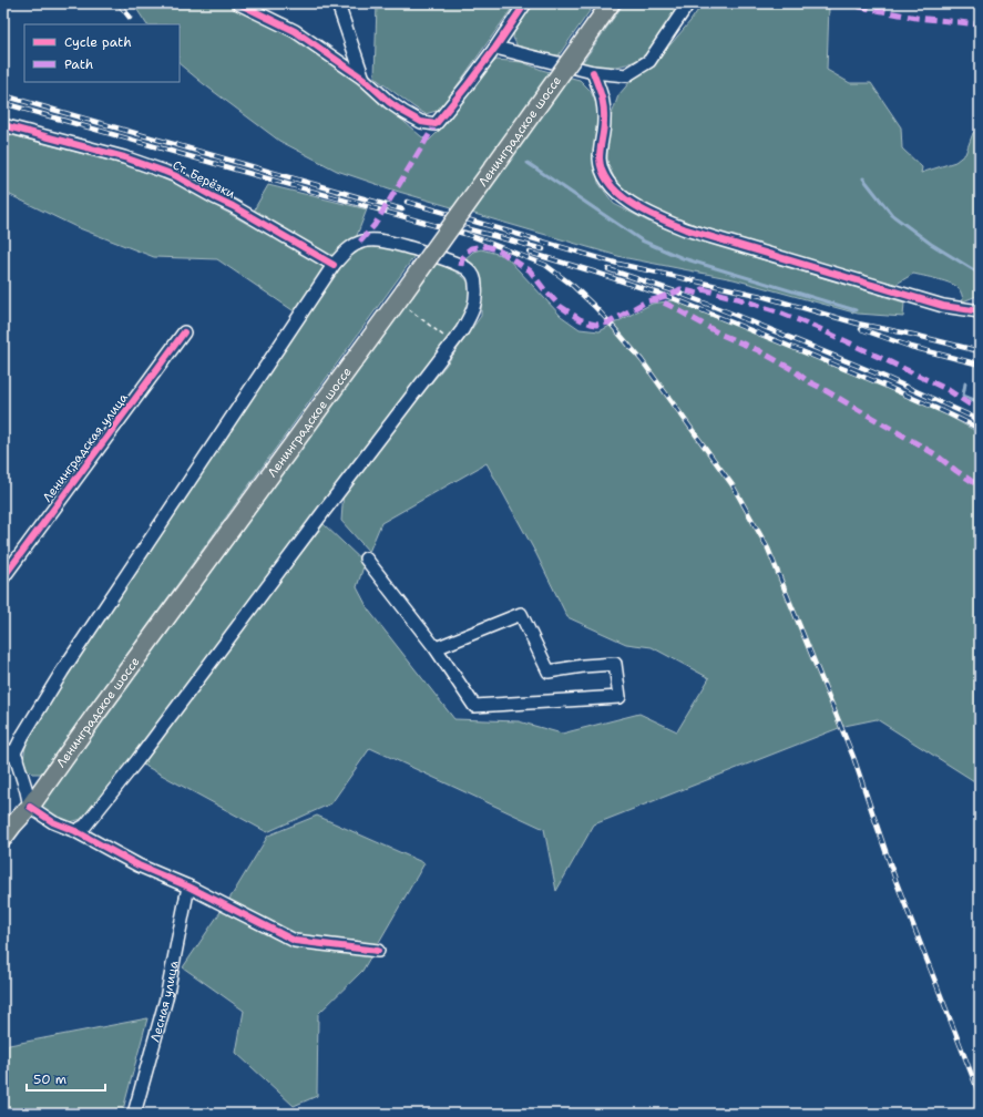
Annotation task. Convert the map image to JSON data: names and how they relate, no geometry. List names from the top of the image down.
{
  "streets": {
    "highway": ["Ленинградское шоссе"],
    "street": ["Ст. Берёзки", "Ленинградская улица", "Лесная улица"]
  },
  "legend": ["Cycle path", "Path"],
  "scale_bar": "50 m"
}
